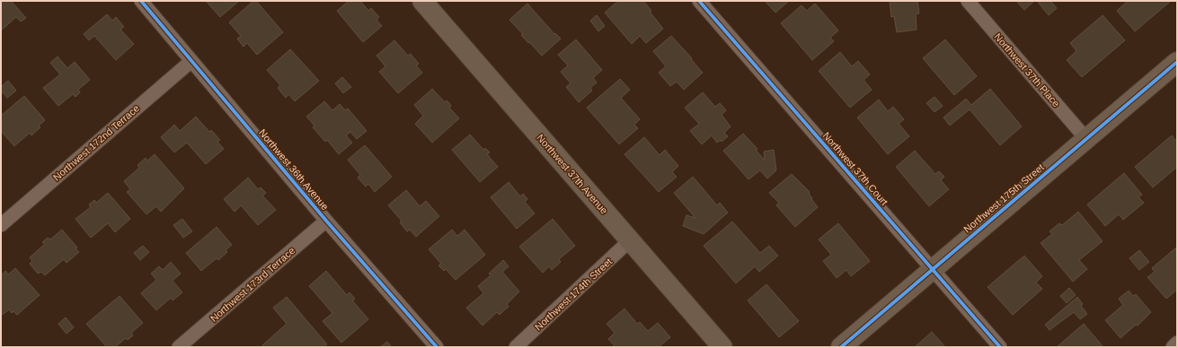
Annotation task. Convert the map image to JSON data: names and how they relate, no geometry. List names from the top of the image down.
{
  "streets": {
    "main road": ["Northwest 37th Avenue", "Northwest 175th Street"],
    "street": [
      "Northwest 37th Place",
      "Northwest 172nd Terrace",
      "Northwest 37th Court",
      "Northwest 36th Avenue",
      "Northwest 173rd Terrace",
      "Northwest 174th Street"
    ]
  },
  "crossings": [
    ["Northwest 37th Place", "Northwest 175th Street"],
    ["Northwest 172nd Terrace", "Northwest 36th Avenue"],
    ["Northwest 37th Court", "Northwest 175th Street"],
    ["Northwest 36th Avenue", "Northwest 173rd Terrace"],
    ["Northwest 37th Avenue", "Northwest 174th Street"]
  ]
}
